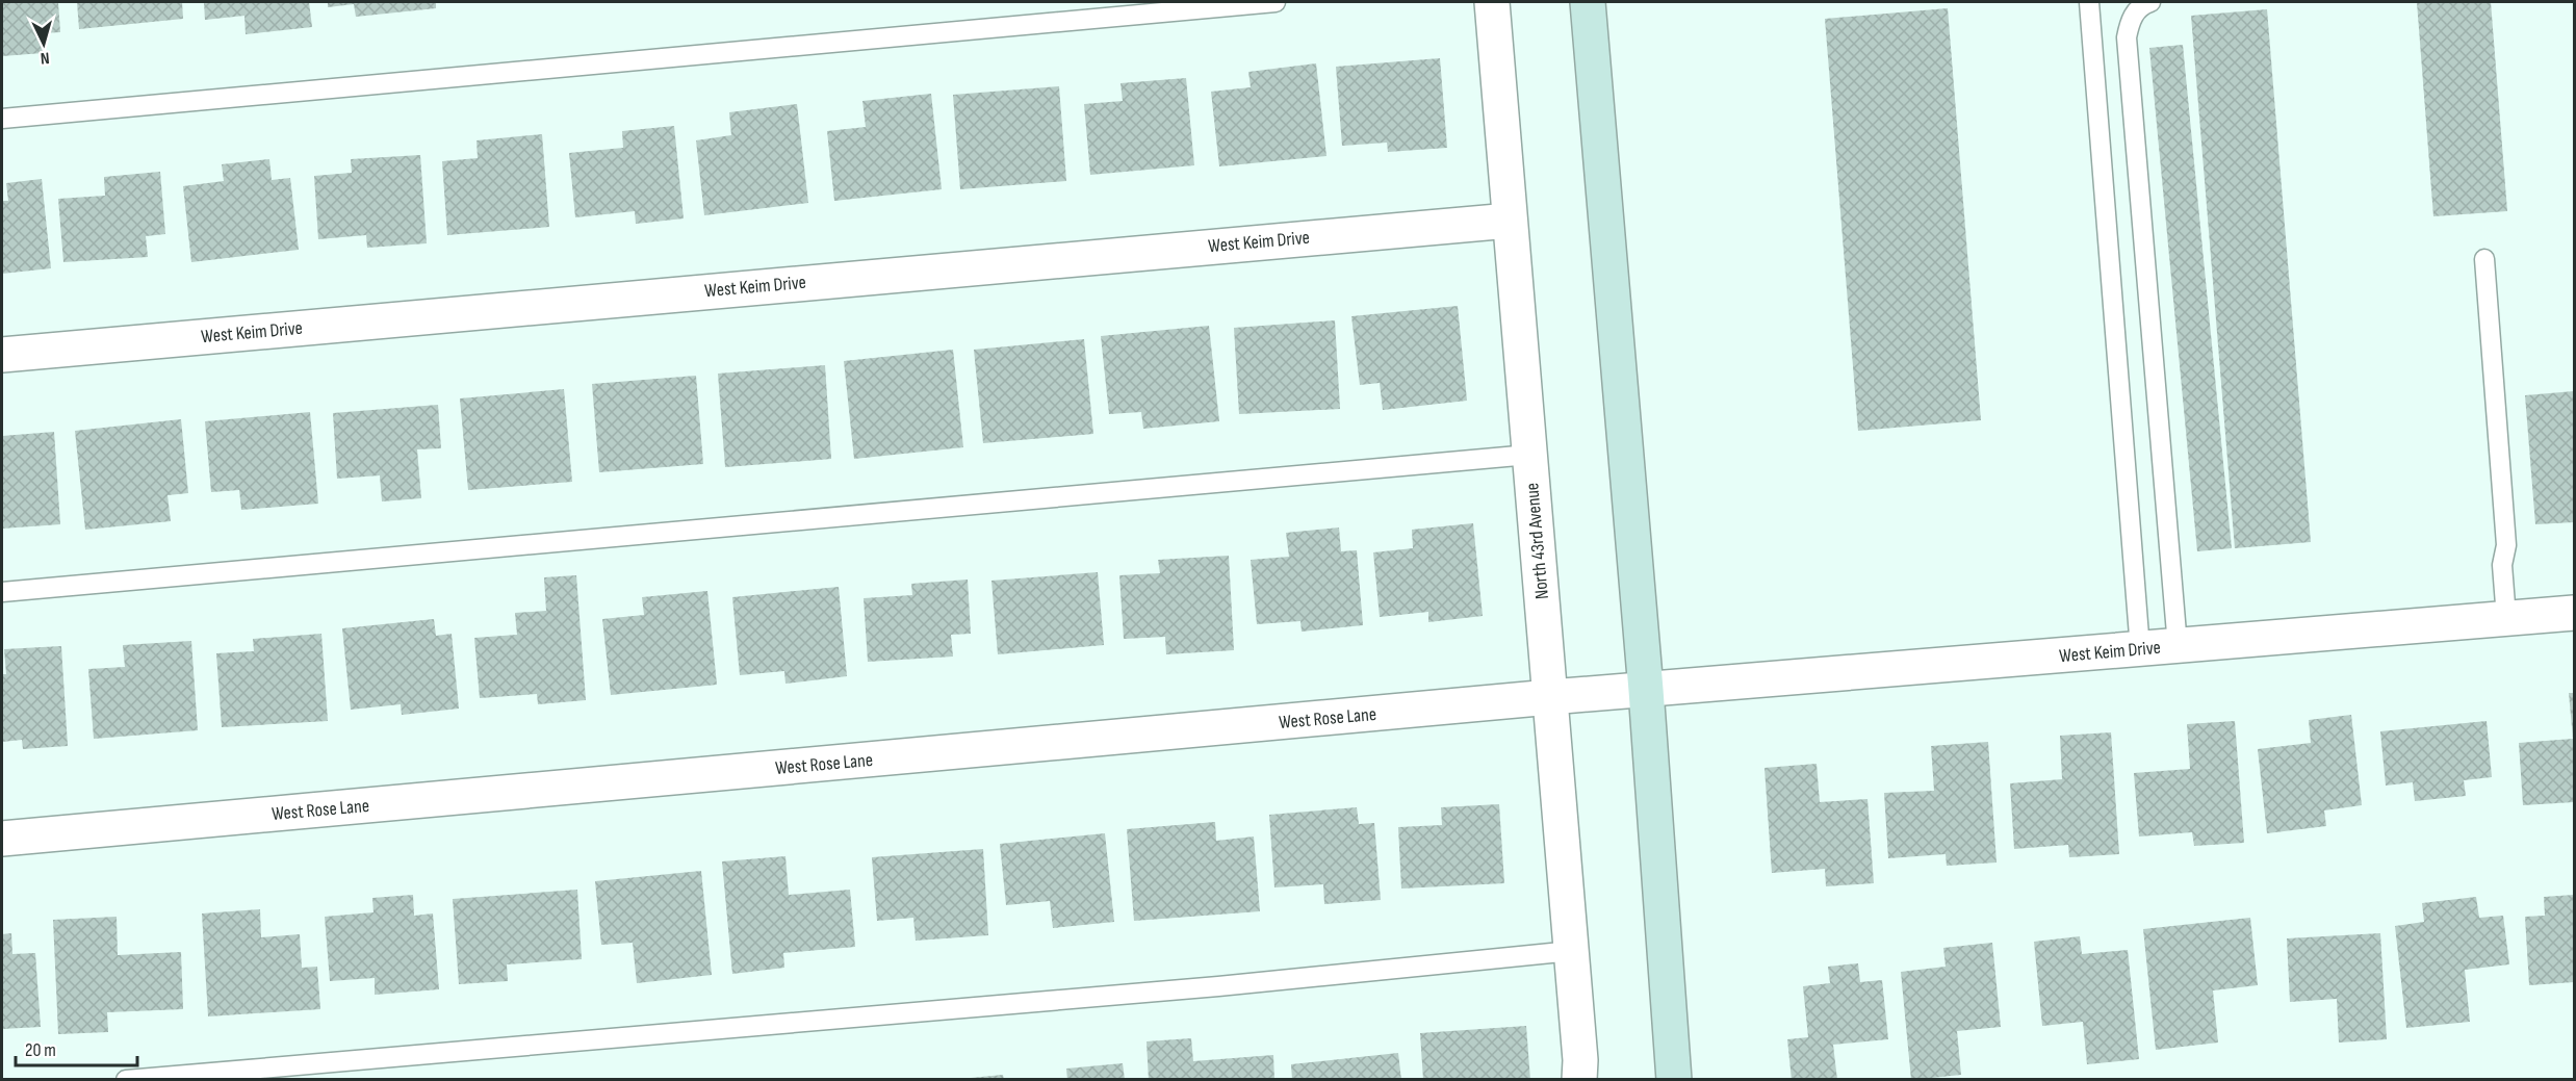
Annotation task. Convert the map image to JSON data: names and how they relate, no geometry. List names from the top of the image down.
{
  "streets": {
    "street": ["West Keim Drive", "North 43rd Avenue", "West Rose Lane"]
  },
  "crossings": [
    ["West Keim Drive", "North 43rd Avenue"],
    ["West Keim Drive", "West Rose Lane"],
    ["North 43rd Avenue", "West Rose Lane"]
  ],
  "scale_bar": "20 m",
  "north": "bottom"
}
